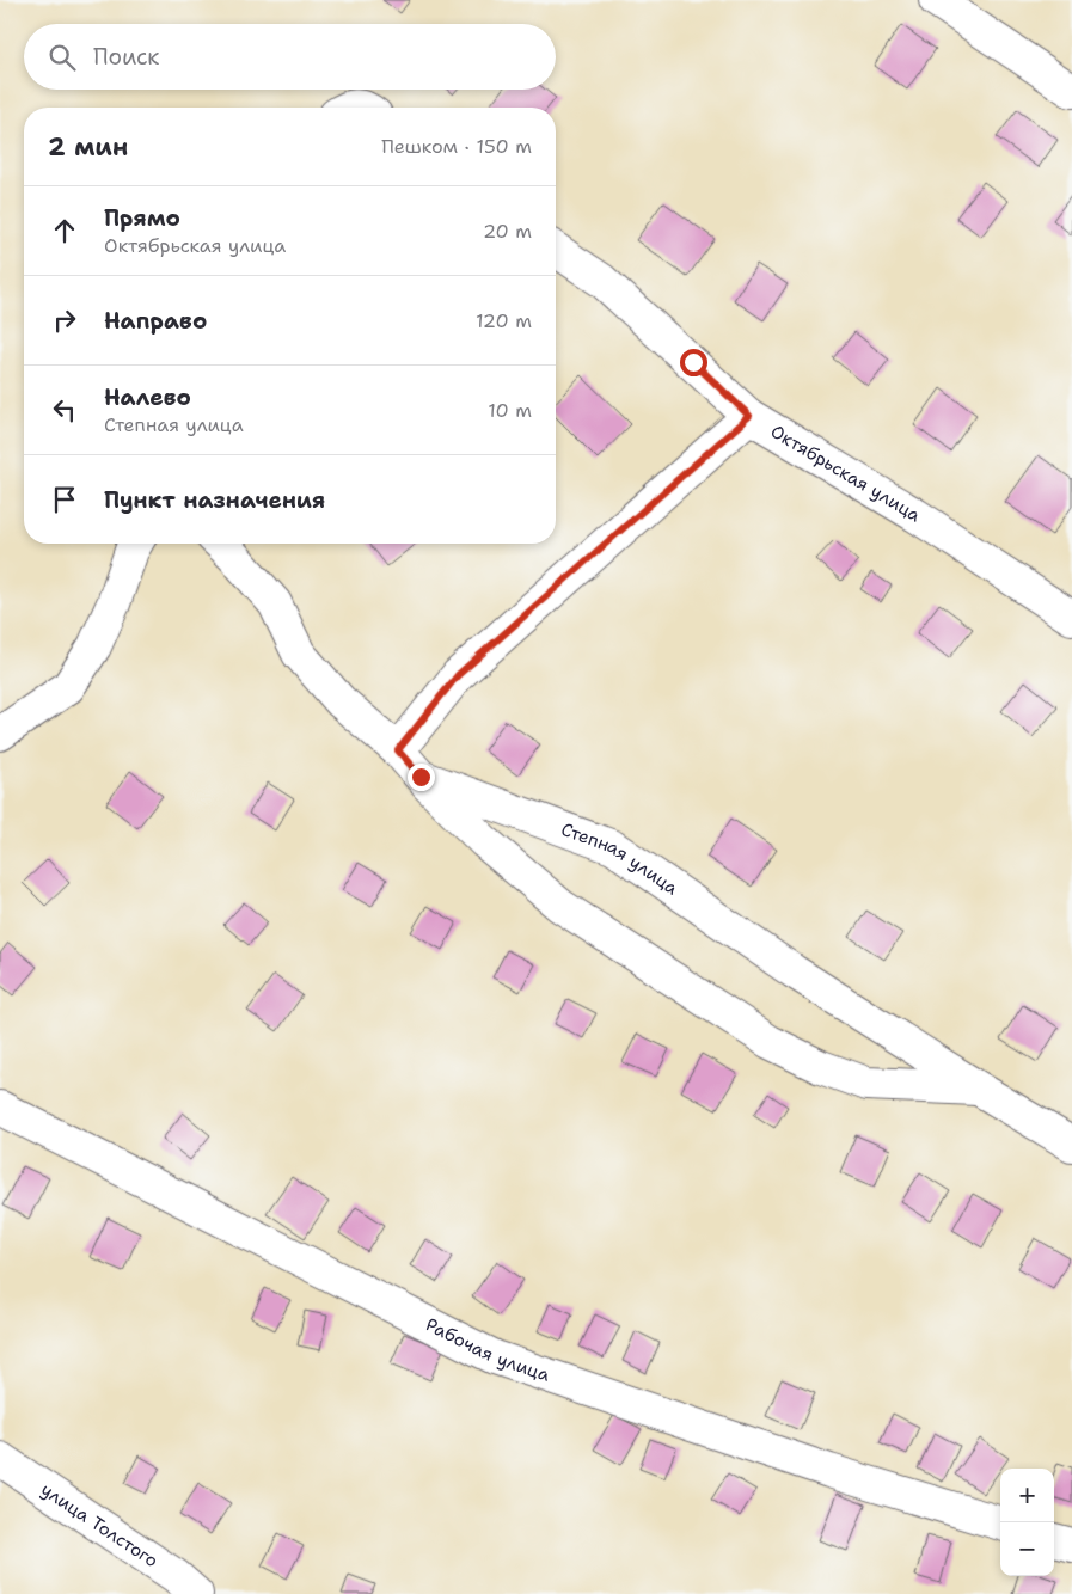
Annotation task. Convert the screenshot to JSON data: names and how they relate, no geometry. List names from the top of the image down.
{
  "streets": {
    "street": [
      "Октябрьская улица",
      "Степная улица",
      "Рабочая улица",
      "улица Толстого"
    ]
  },
  "page": {
    "search": "Поиск",
    "heading": ["2 мин", "Пешком · 150 m"],
    "list": [
      ["Прямо", "Октябрьская улица", "20 m"],
      ["Направо", "120 m"],
      ["Налево", "Степная улица", "10 m"],
      "Пункт назначения"
    ],
    "map_buttons": ["+", "−"]
  }
}
